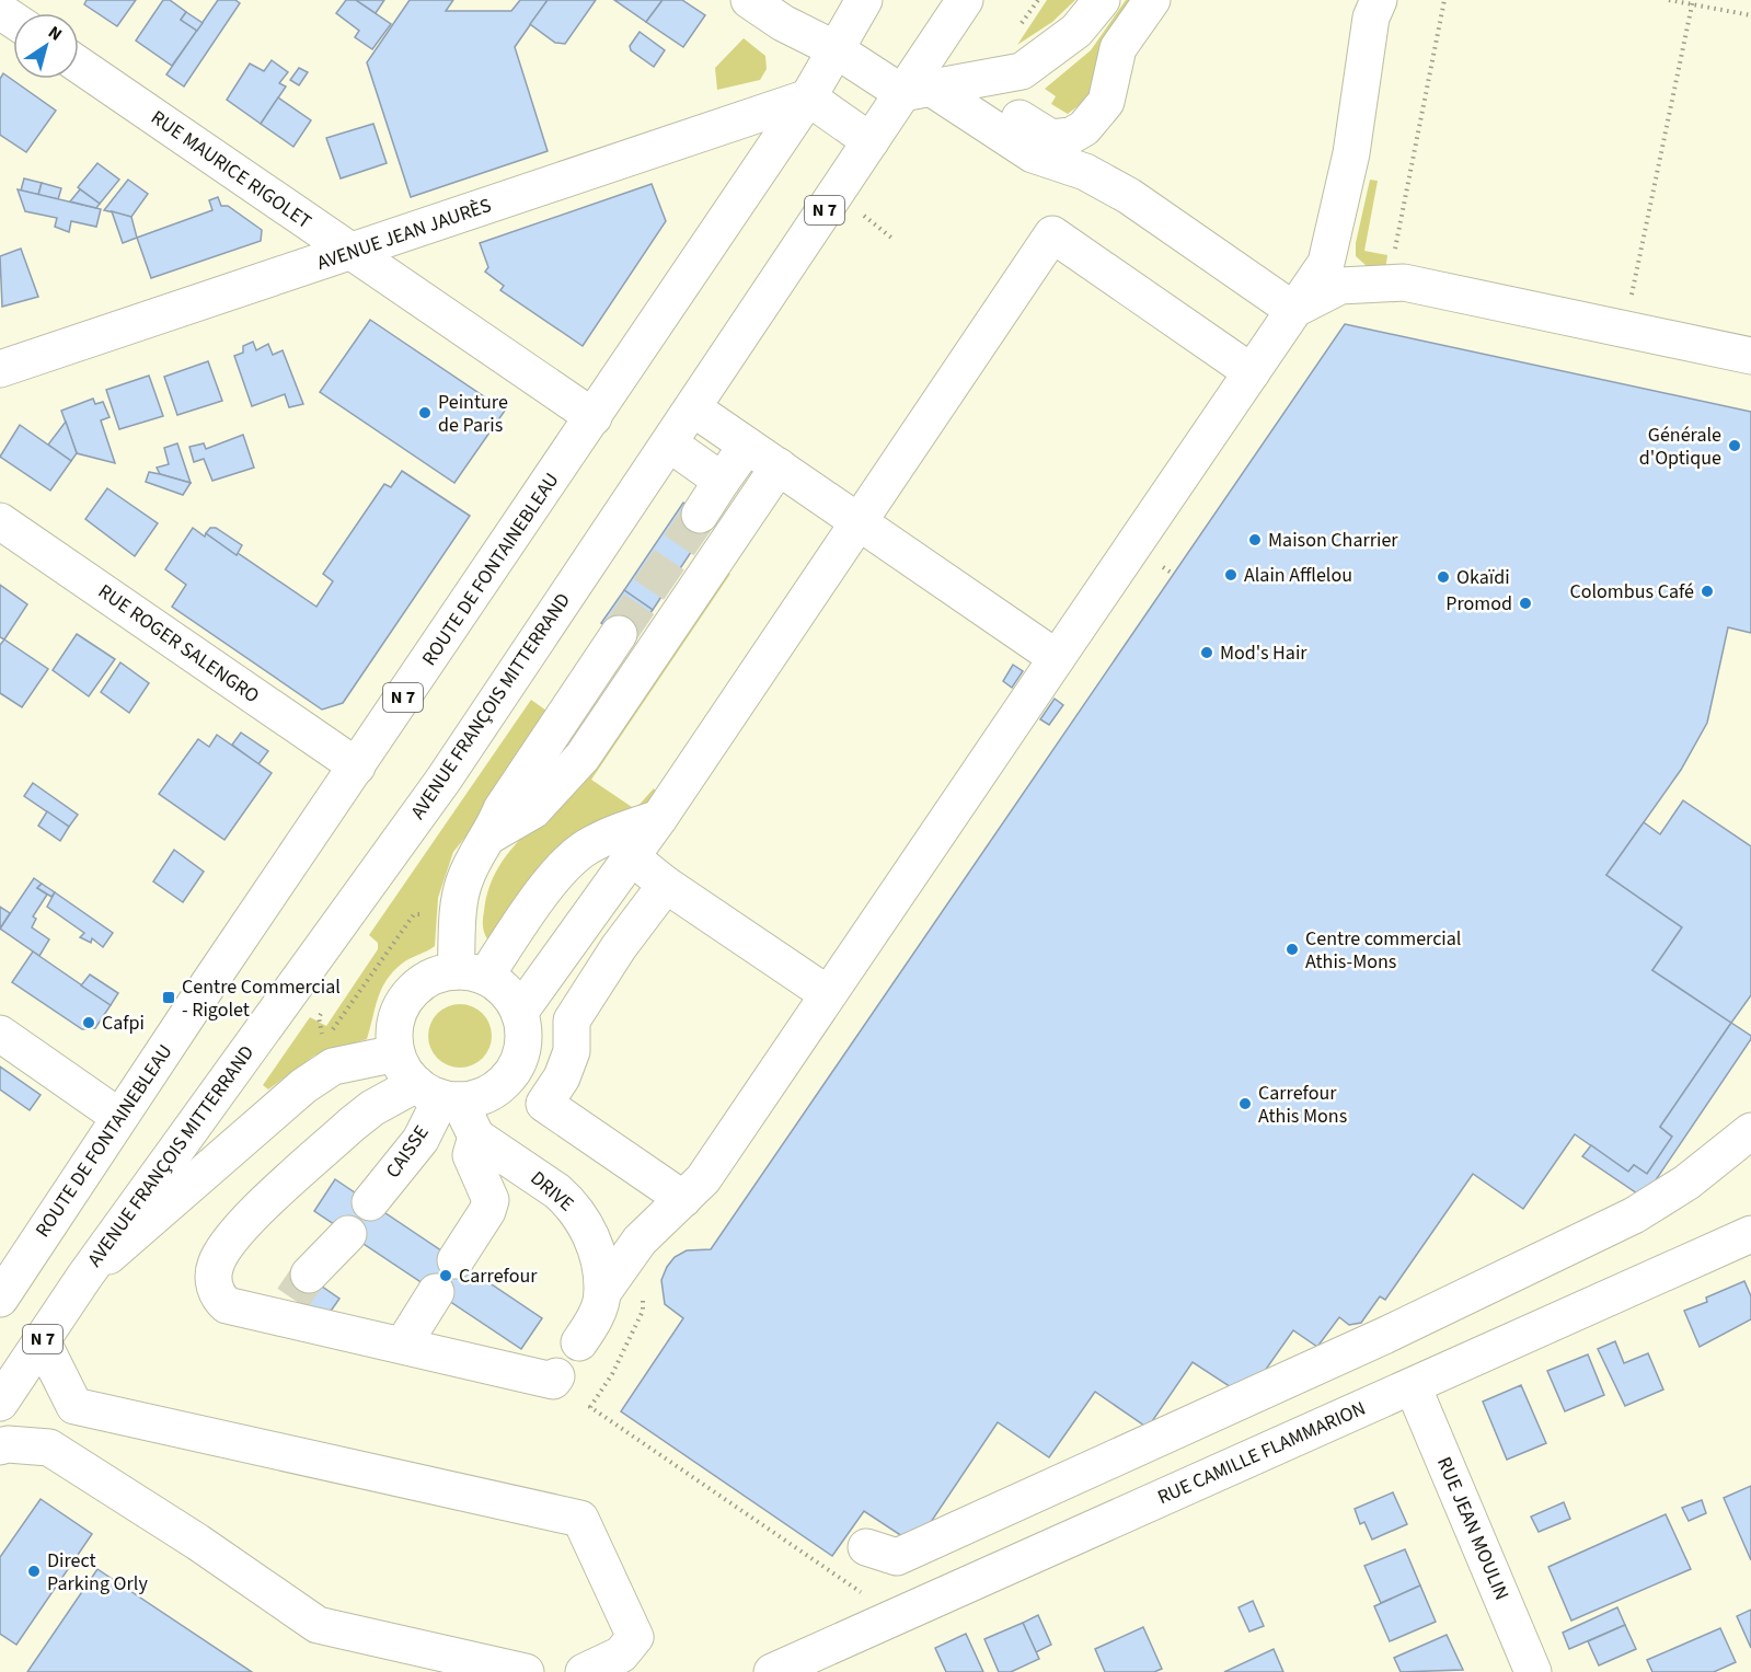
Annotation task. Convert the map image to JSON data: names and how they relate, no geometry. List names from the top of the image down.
{
  "streets": {
    "street": [
      "RUE MAURICE RIGOLET",
      "N 7",
      "AVENUE JEAN JAURÈS",
      "ROUTE DE FONTAINEBLEAU",
      "RUE ROGER SALENGRO",
      "AVENUE FRANÇOIS MITTERRAND",
      "CAISSE",
      "DRIVE",
      "RUE CAMILLE FLAMMARION",
      "RUE JEAN MOULIN"
    ]
  },
  "crossings": [
    ["RUE MAURICE RIGOLET", "AVENUE JEAN JAURÈS"],
    ["RUE MAURICE RIGOLET", "ROUTE DE FONTAINEBLEAU"],
    ["AVENUE JEAN JAURÈS", "ROUTE DE FONTAINEBLEAU"],
    ["ROUTE DE FONTAINEBLEAU", "RUE ROGER SALENGRO"],
    ["CAISSE", "DRIVE"],
    ["RUE CAMILLE FLAMMARION", "RUE JEAN MOULIN"]
  ],
  "places": {
    "other": [
      "Peinture de Paris",
      "Générale d'Optique",
      "Maison Charrier",
      "Alain Afflelou",
      "Okaïdi",
      "Colombus Café",
      "Promod",
      "Mod's Hair",
      "Centre commercial Athis-Mons",
      "Cafpi",
      "Carrefour Athis Mons",
      "Carrefour",
      "Direct Parking Orly"
    ],
    "transit": ["Centre Commercial - Rigolet"]
  },
  "north": "top right"
}
